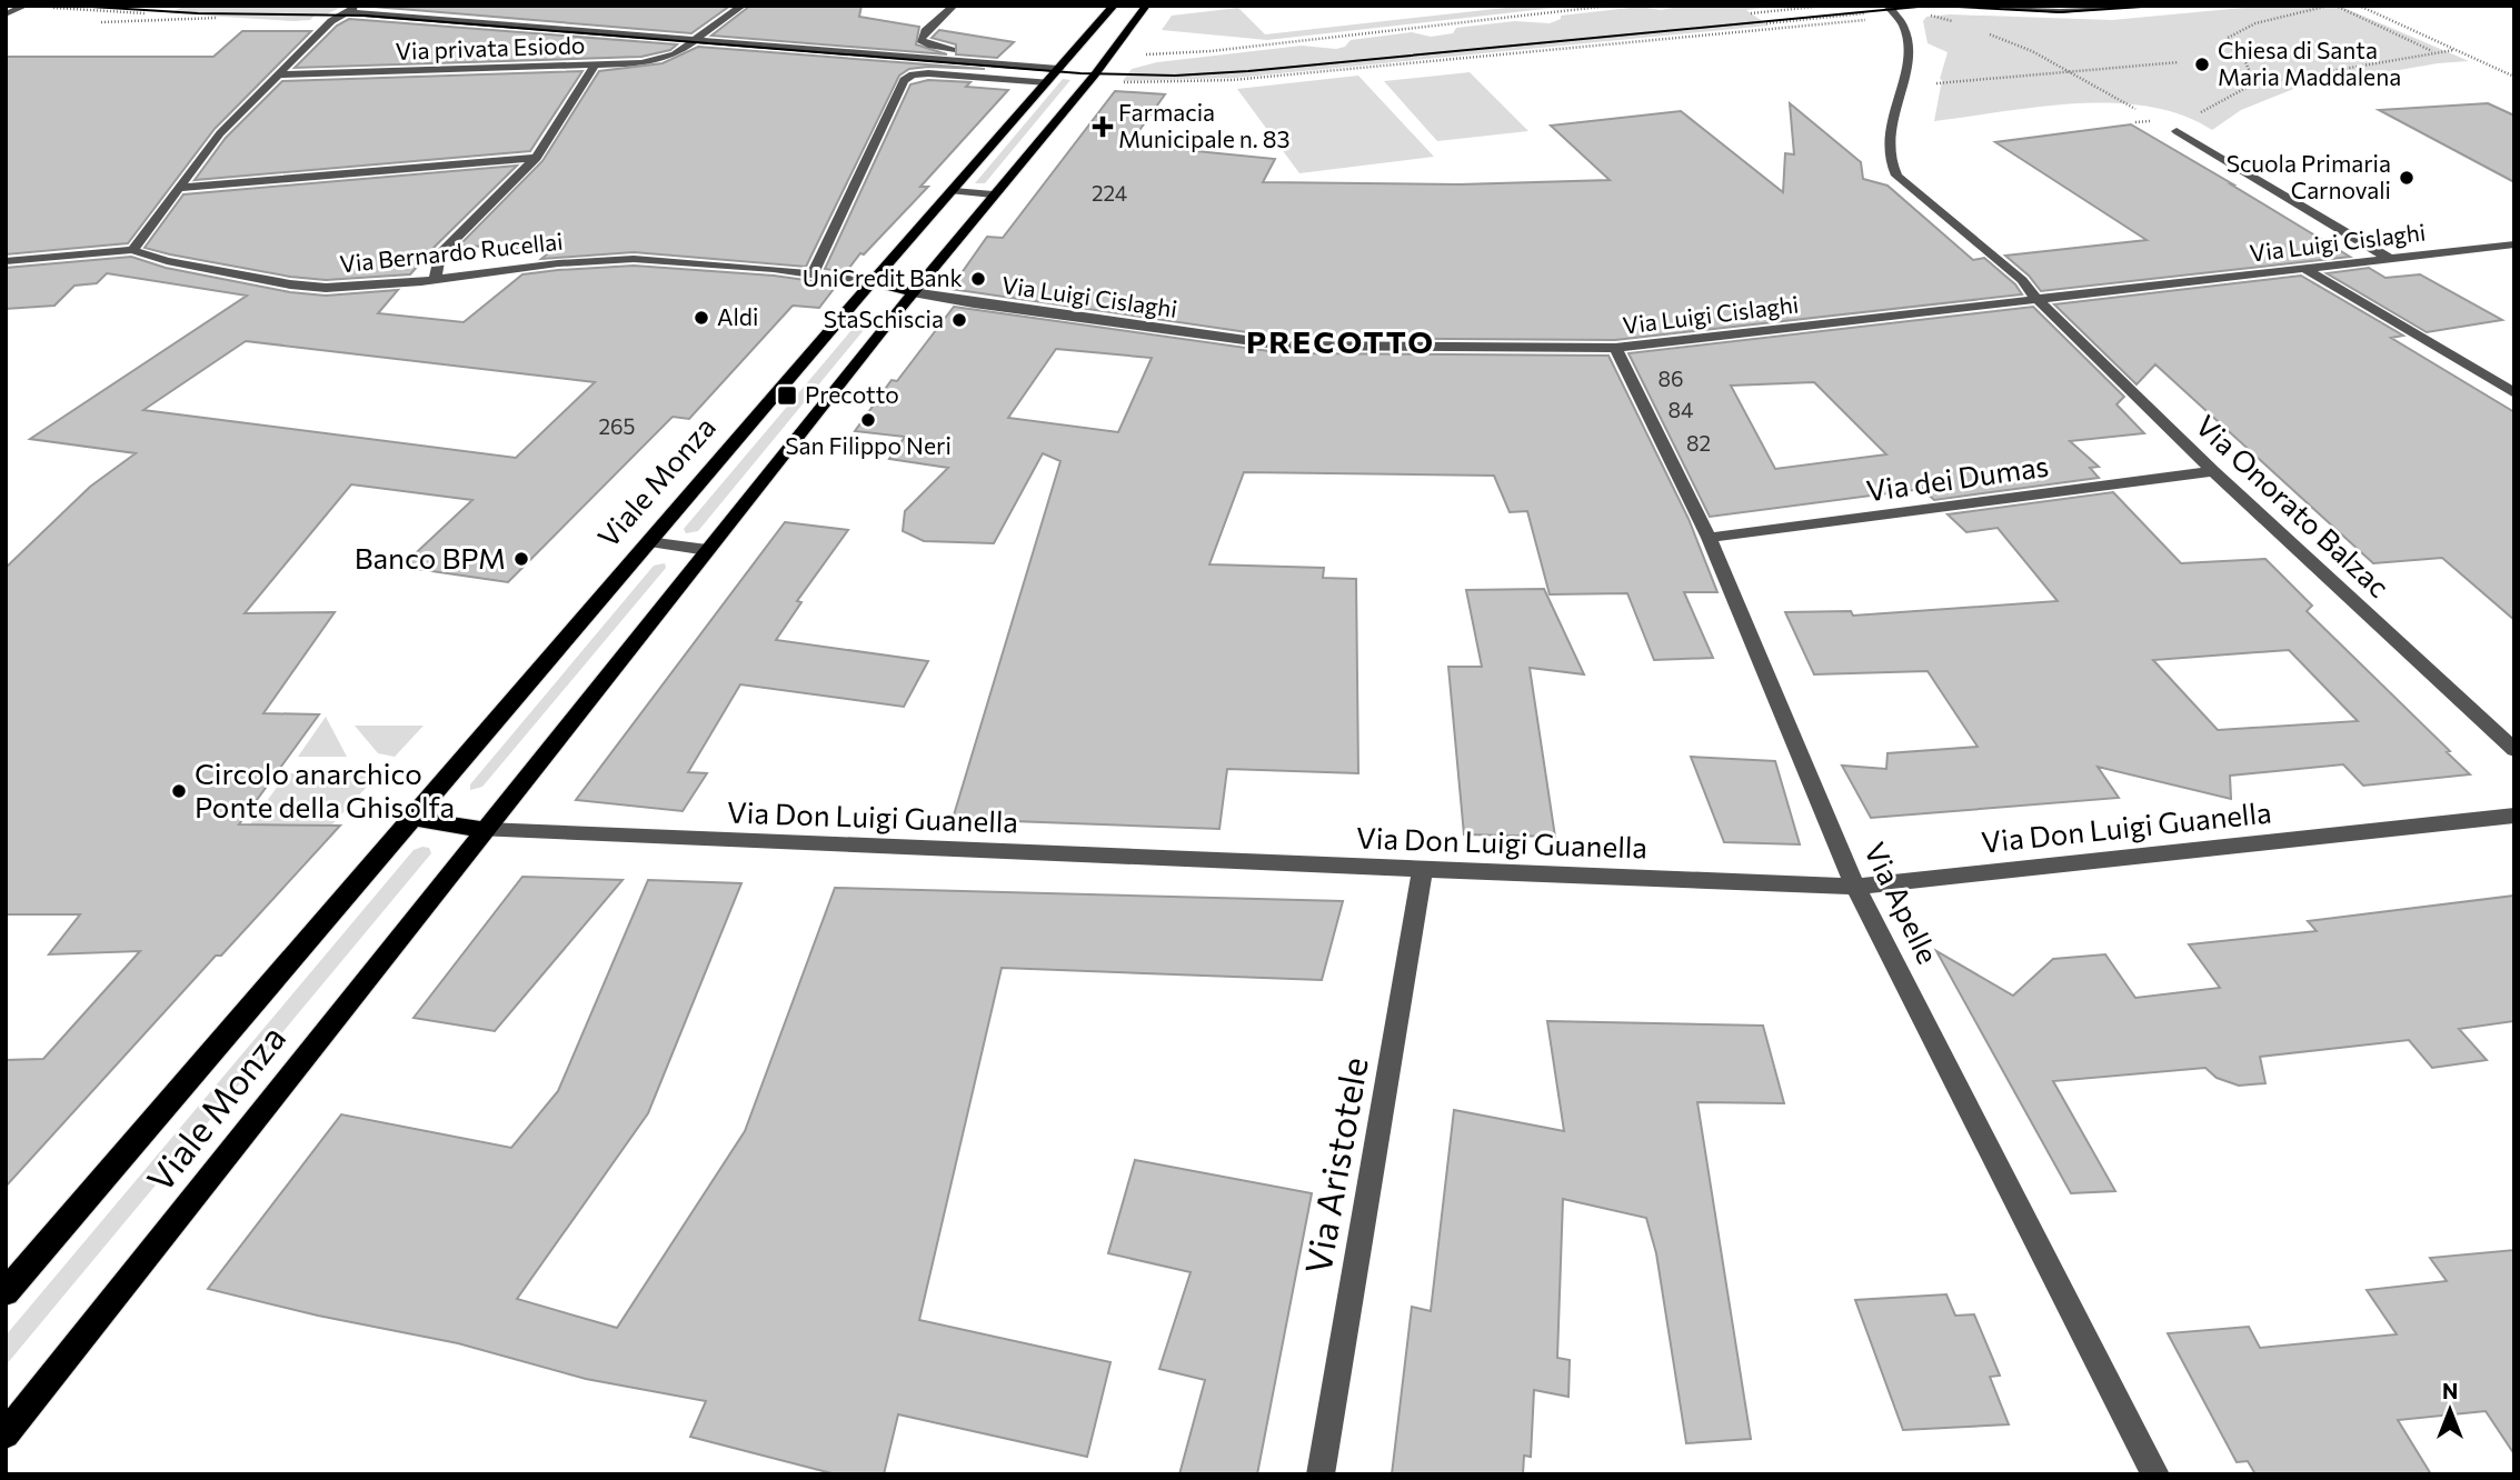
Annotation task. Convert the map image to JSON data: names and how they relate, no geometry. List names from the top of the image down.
{
  "streets": {
    "main road": ["Viale Monza"],
    "street": [
      "Via privata Esiodo",
      "Via Luigi Cislaghi",
      "Via Bernardo Rucellai",
      "Via dei Dumas",
      "Via Onorato Balzac",
      "Via Don Luigi Guanella",
      "Via Apelle",
      "Via Aristotele"
    ]
  },
  "crossings": [
    ["Via privata Esiodo", "Viale Monza"],
    ["Via Luigi Cislaghi", "Viale Monza"],
    ["Via Luigi Cislaghi", "Via Onorato Balzac"],
    ["Via Luigi Cislaghi", "Via Apelle"],
    ["Via Bernardo Rucellai", "Viale Monza"],
    ["Via dei Dumas", "Via Onorato Balzac"],
    ["Via dei Dumas", "Via Apelle"],
    ["Viale Monza", "Via Don Luigi Guanella"],
    ["Via Don Luigi Guanella", "Via Apelle"],
    ["Via Don Luigi Guanella", "Via Aristotele"]
  ],
  "districts": ["PRECOTTO"],
  "places": {
    "other": [
      "Chiesa di Santa Maria Maddalena",
      "Scuola Primaria Carnovali",
      "UniCredit Bank",
      "Aldi",
      "StaSchiscia",
      "San Filippo Neri",
      "Banco BPM",
      "Circolo anarchico Ponte della Ghisolfa"
    ],
    "health": ["Farmacia Municipale n. 83"],
    "transit": ["Precotto"]
  },
  "house_numbers": [
    "224",
    "86",
    "84",
    "265",
    "82"
  ],
  "north": "top"
}
